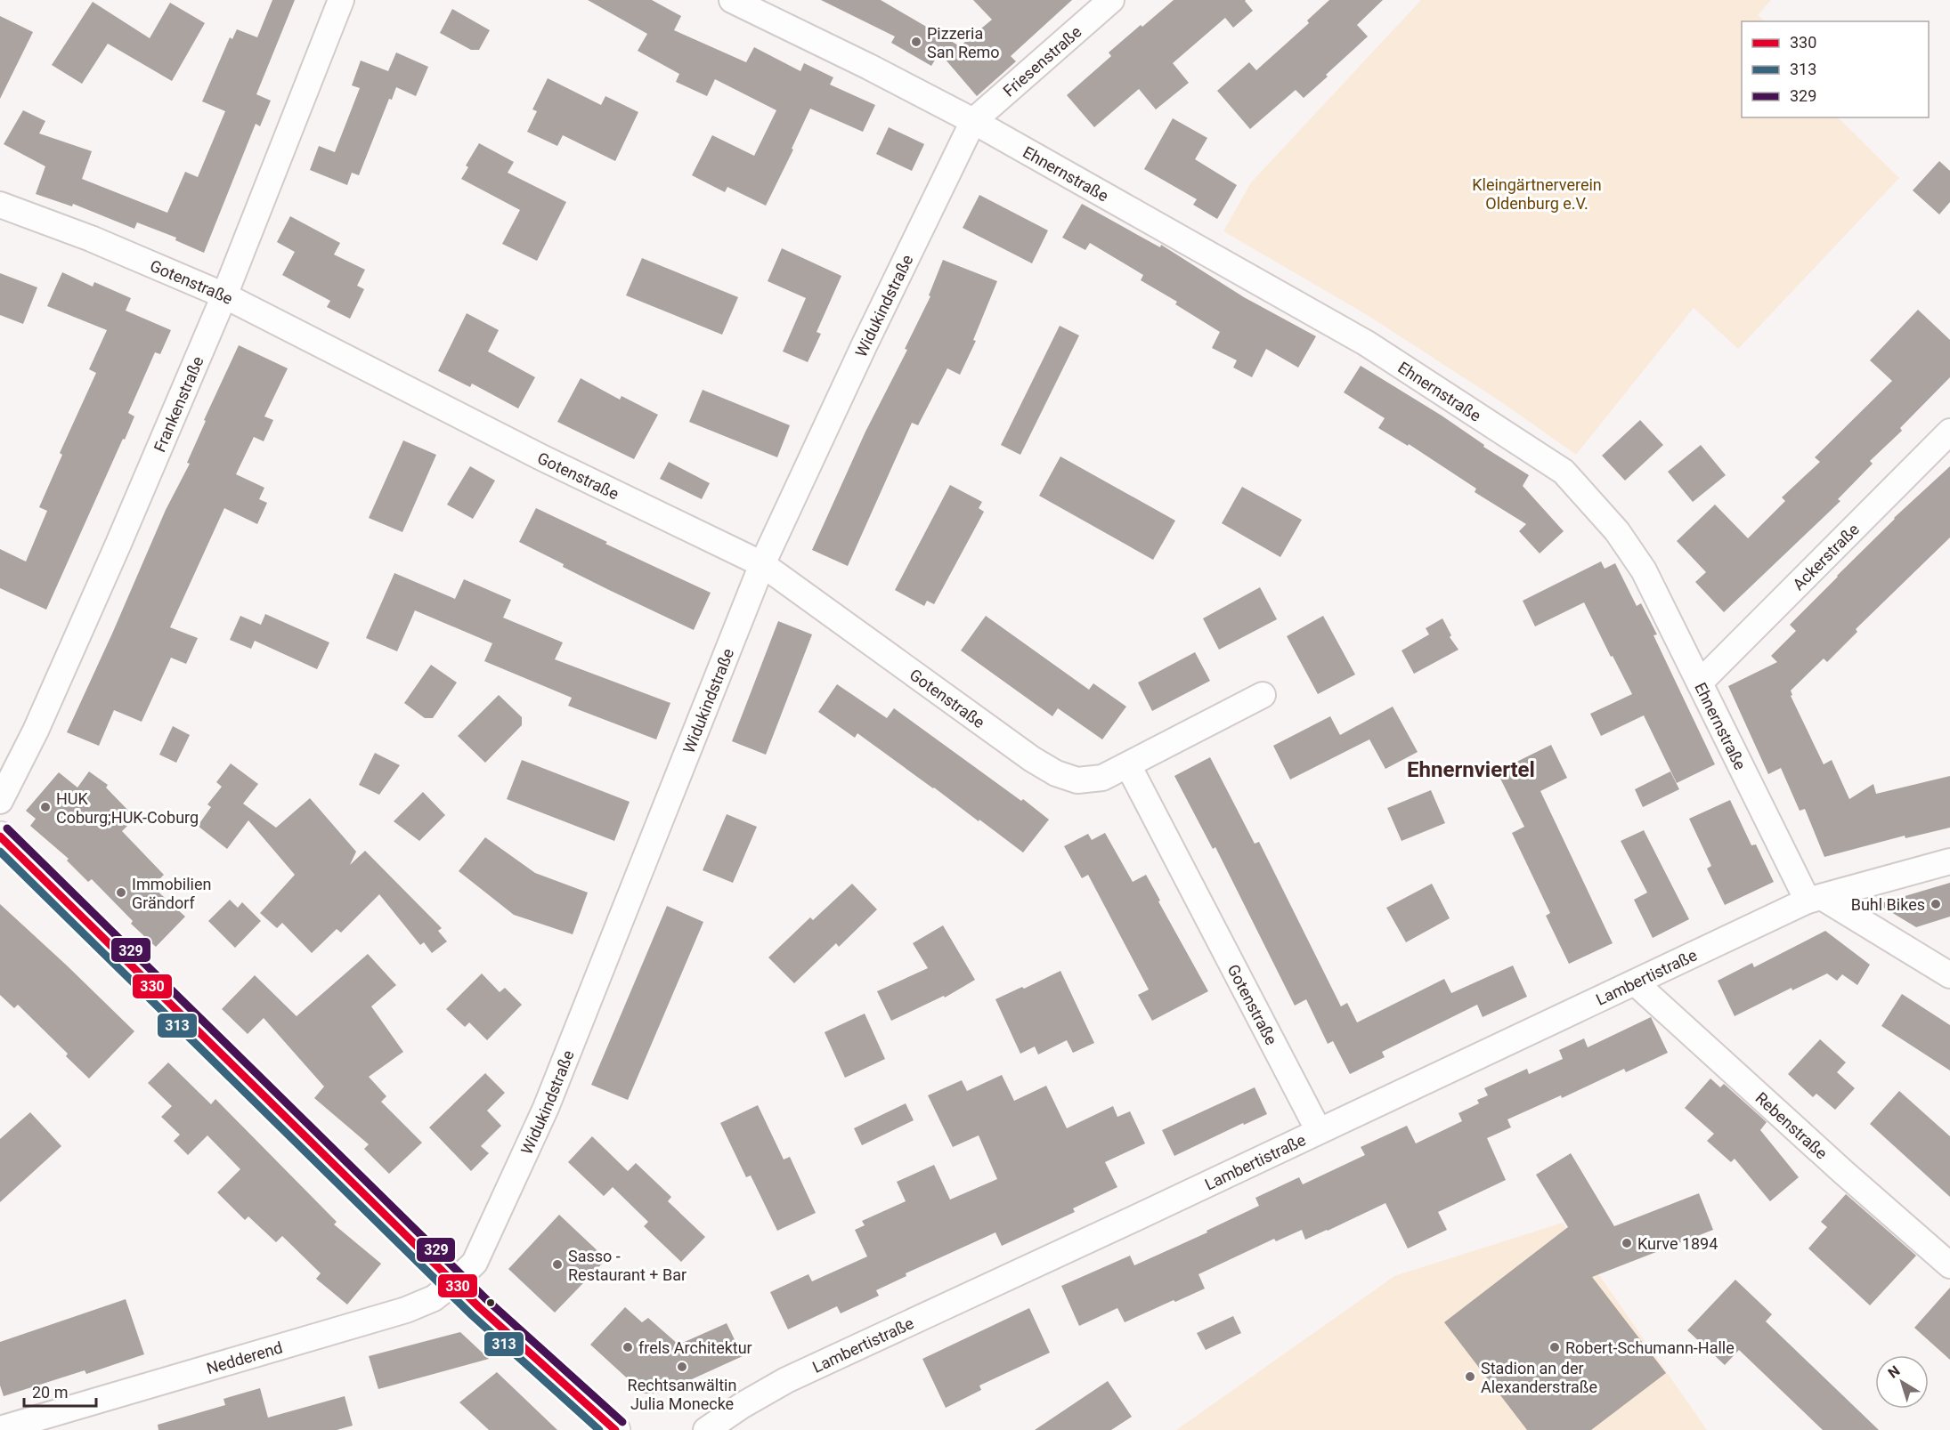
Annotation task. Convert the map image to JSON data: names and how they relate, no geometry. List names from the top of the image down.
{
  "streets": {
    "street": [
      "Friesenstraße",
      "Ehnernstraße",
      "Gotenstraße",
      "Widukindstraße",
      "Frankenstraße",
      "Ackerstraße",
      "Lambertistraße",
      "Rebenstraße",
      "Nedderend"
    ]
  },
  "crossings": [
    ["Friesenstraße", "Ehnernstraße"],
    ["Friesenstraße", "Widukindstraße"],
    ["Ehnernstraße", "Widukindstraße"],
    ["Ehnernstraße", "Ackerstraße"],
    ["Ehnernstraße", "Lambertistraße"],
    ["Gotenstraße", "Widukindstraße"],
    ["Gotenstraße", "Frankenstraße"],
    ["Gotenstraße", "Lambertistraße"],
    ["Widukindstraße", "Nedderend"],
    ["Lambertistraße", "Rebenstraße"]
  ],
  "districts": ["Ehnernviertel"],
  "parks": ["Kleingärtnerverein Oldenburg e.V."],
  "places": [
    "Pizzeria San Remo",
    "HUK Coburg;HUK-Coburg",
    "Immobilien Grändorf",
    "Buhl Bikes",
    "Kurve 1894",
    "Sasso - Restaurant + Bar",
    "frels Architektur",
    "Robert-Schumann-Halle",
    "Rechtsanwältin Julia Monecke",
    "Stadion an der Alexanderstraße"
  ],
  "lines": ["transit line 329", "transit line 330", "transit line 313"],
  "legend": ["330", "313", "329"],
  "scale_bar": "20 m",
  "north": "top left"
}
